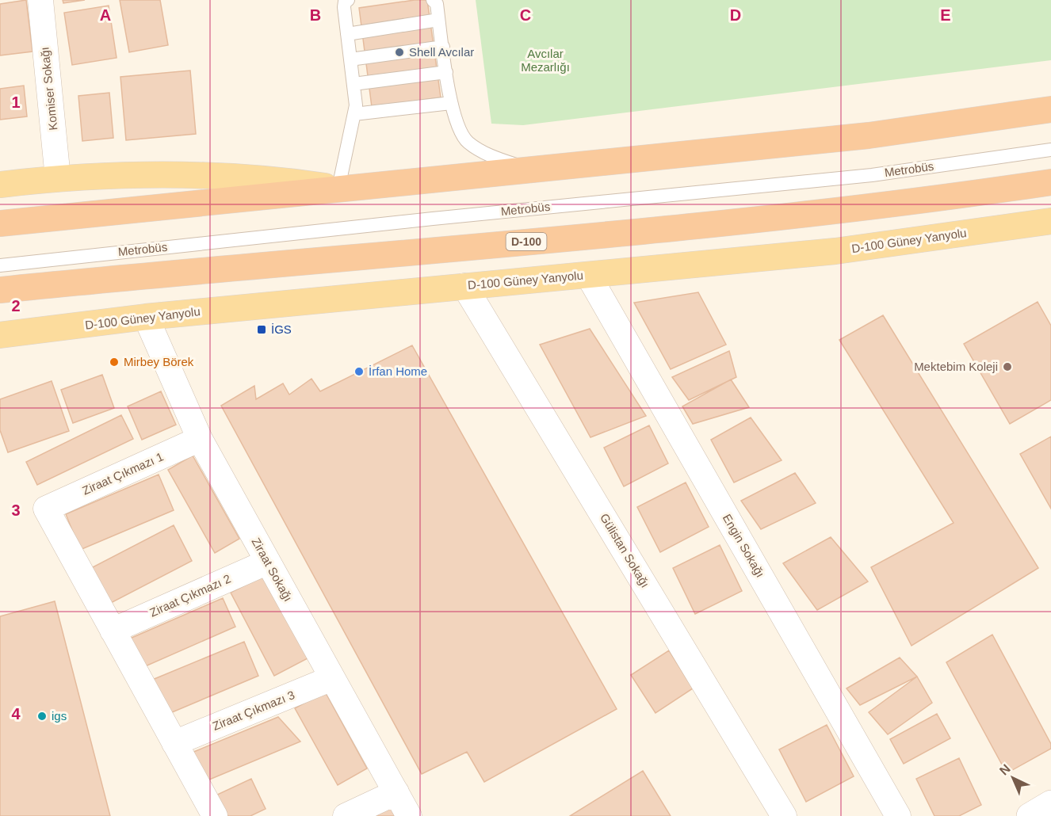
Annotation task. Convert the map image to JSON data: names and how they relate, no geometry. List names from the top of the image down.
{
  "streets": {
    "highway": ["D-100"],
    "main road": ["D-100 Güney Yanyolu"],
    "street": [
      "Komiser Sokağı",
      "Ziraat Çıkmazı 1",
      "Engin Sokağı",
      "Gülistan Sokağı",
      "Ziraat Sokağı",
      "Ziraat Çıkmazı 2",
      "Ziraat Çıkmazı 3"
    ],
    "lane": ["Metrobüs"]
  },
  "crossings": [
    ["D-100 Güney Yanyolu", "Engin Sokağı"],
    ["D-100 Güney Yanyolu", "Gülistan Sokağı"],
    ["D-100 Güney Yanyolu", "Ziraat Sokağı"],
    ["Ziraat Çıkmazı 1", "Ziraat Sokağı"],
    ["Ziraat Çıkmazı 1", "Ziraat Çıkmazı 2"],
    ["Ziraat Sokağı", "Ziraat Çıkmazı 2"],
    ["Ziraat Sokağı", "Ziraat Çıkmazı 3"]
  ],
  "parks": ["Avcılar Mezarlığı"],
  "places": {
    "other": [
      "Shell Avcılar",
      "Mirbey Börek",
      "Mektebim Koleji",
      "İrfan Home",
      "igs"
    ],
    "transit": ["İGS"]
  },
  "north": "top left",
  "grid": {
    "columns": [
      "A",
      "B",
      "C",
      "D",
      "E"
    ],
    "rows": [
      "1",
      "2",
      "3",
      "4"
    ]
  }
}
